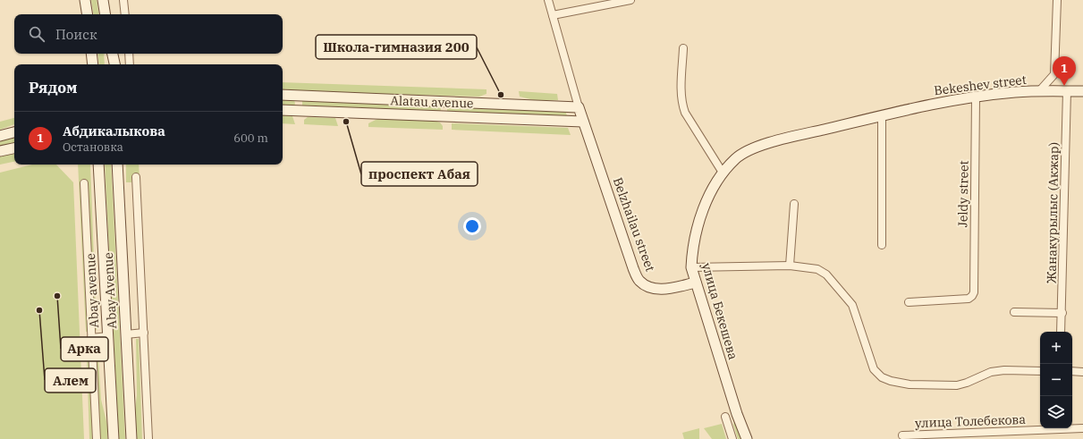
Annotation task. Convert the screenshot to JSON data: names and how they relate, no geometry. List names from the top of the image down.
{
  "streets": {
    "main road": [
      "Bekeshev street",
      "Alatau avenue",
      "Belzhailau street",
      "Abay avenue",
      "Abay Avenue",
      "улица Бекешева"
    ],
    "street": ["Jeldy street", "Жанакурылыс (Акжар)", "улица Толебекова"]
  },
  "crossings": [
    ["Bekeshev street", "Jeldy street"],
    ["Bekeshev street", "Жанакурылыс (Акжар)"],
    ["Bekeshev street", "улица Бекешева"],
    ["Alatau avenue", "Belzhailau street"],
    ["Belzhailau street", "улица Бекешева"]
  ],
  "places": [
    "Школа-гимназия 200",
    "проспект Абая",
    "Арка",
    "Алем"
  ],
  "page": {
    "search": "Поиск",
    "pins": "1",
    "heading": "Рядом",
    "list": [
      {
        "mark": "1",
        "name": "Абдикалыкова",
        "note": "Остановка",
        "value": "600 m"
      }
    ],
    "map_buttons": ["+", "−"]
  }
}
